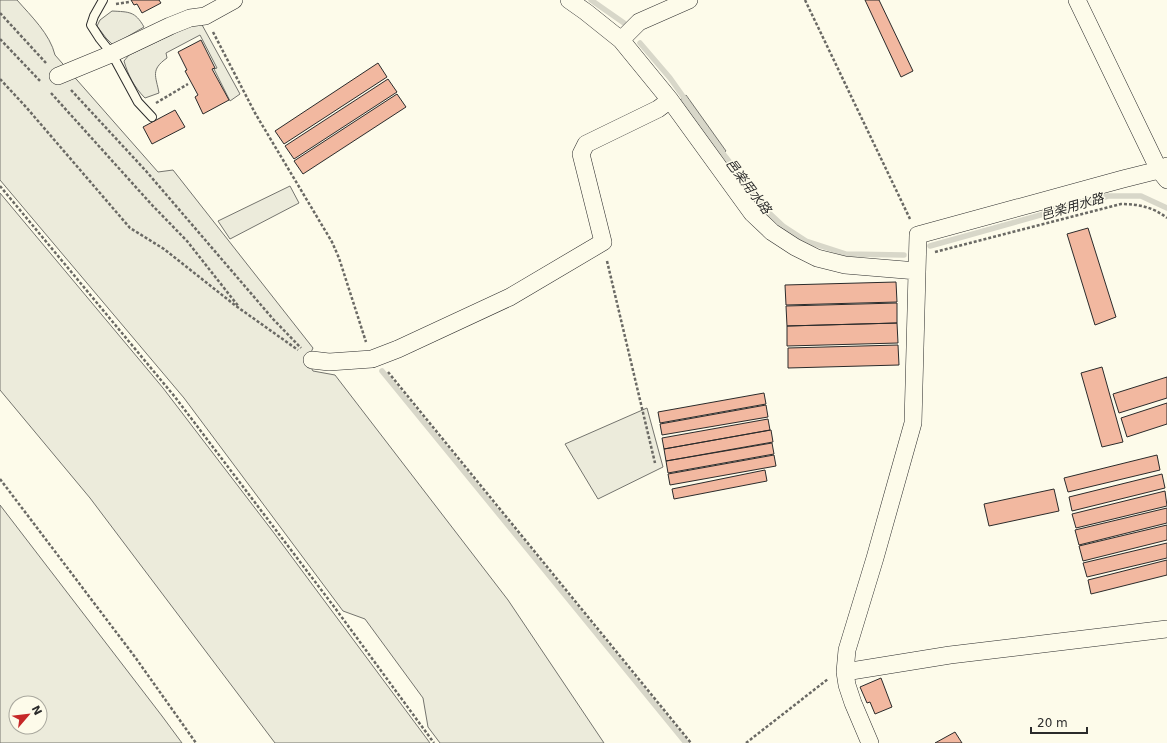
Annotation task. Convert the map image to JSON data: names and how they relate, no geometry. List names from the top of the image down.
{
  "water": ["邑楽用水路"],
  "scale_bar": "20 m",
  "north": "top right"
}
